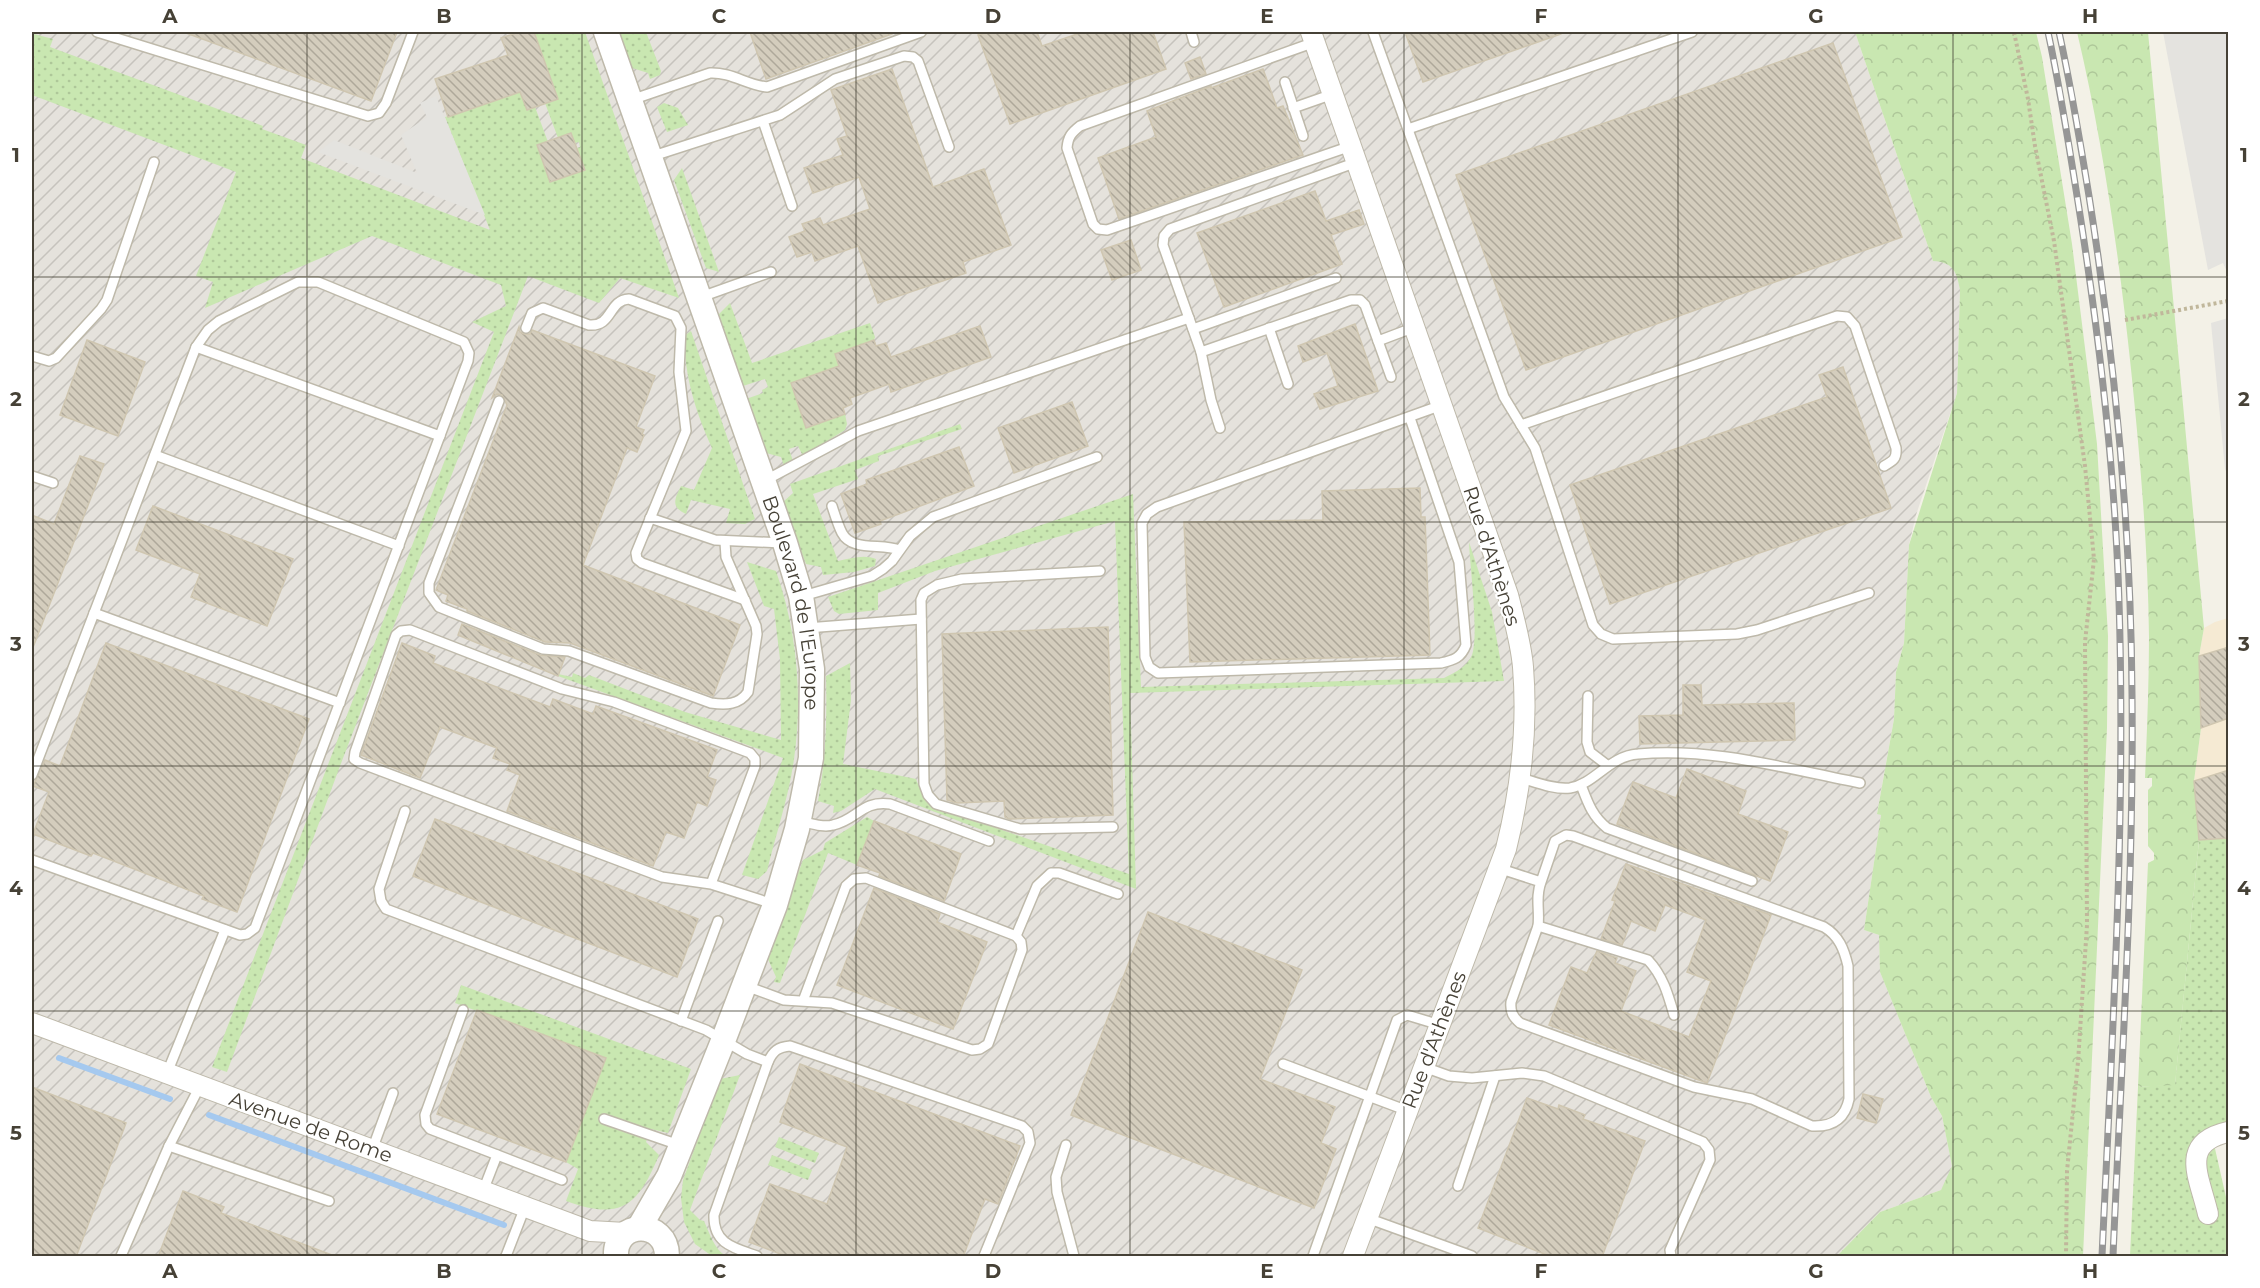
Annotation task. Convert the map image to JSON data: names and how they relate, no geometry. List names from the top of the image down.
{
  "streets": {
    "street": ["Rue d'Athènes", "Boulevard de l'Europe", "Avenue de Rome"]
  },
  "crossings": [
    ["Boulevard de l'Europe", "Avenue de Rome"]
  ],
  "grid": {
    "columns": [
      "A",
      "B",
      "C",
      "D",
      "E",
      "F",
      "G",
      "H"
    ],
    "rows": [
      "1",
      "2",
      "3",
      "4",
      "5"
    ]
  }
}
